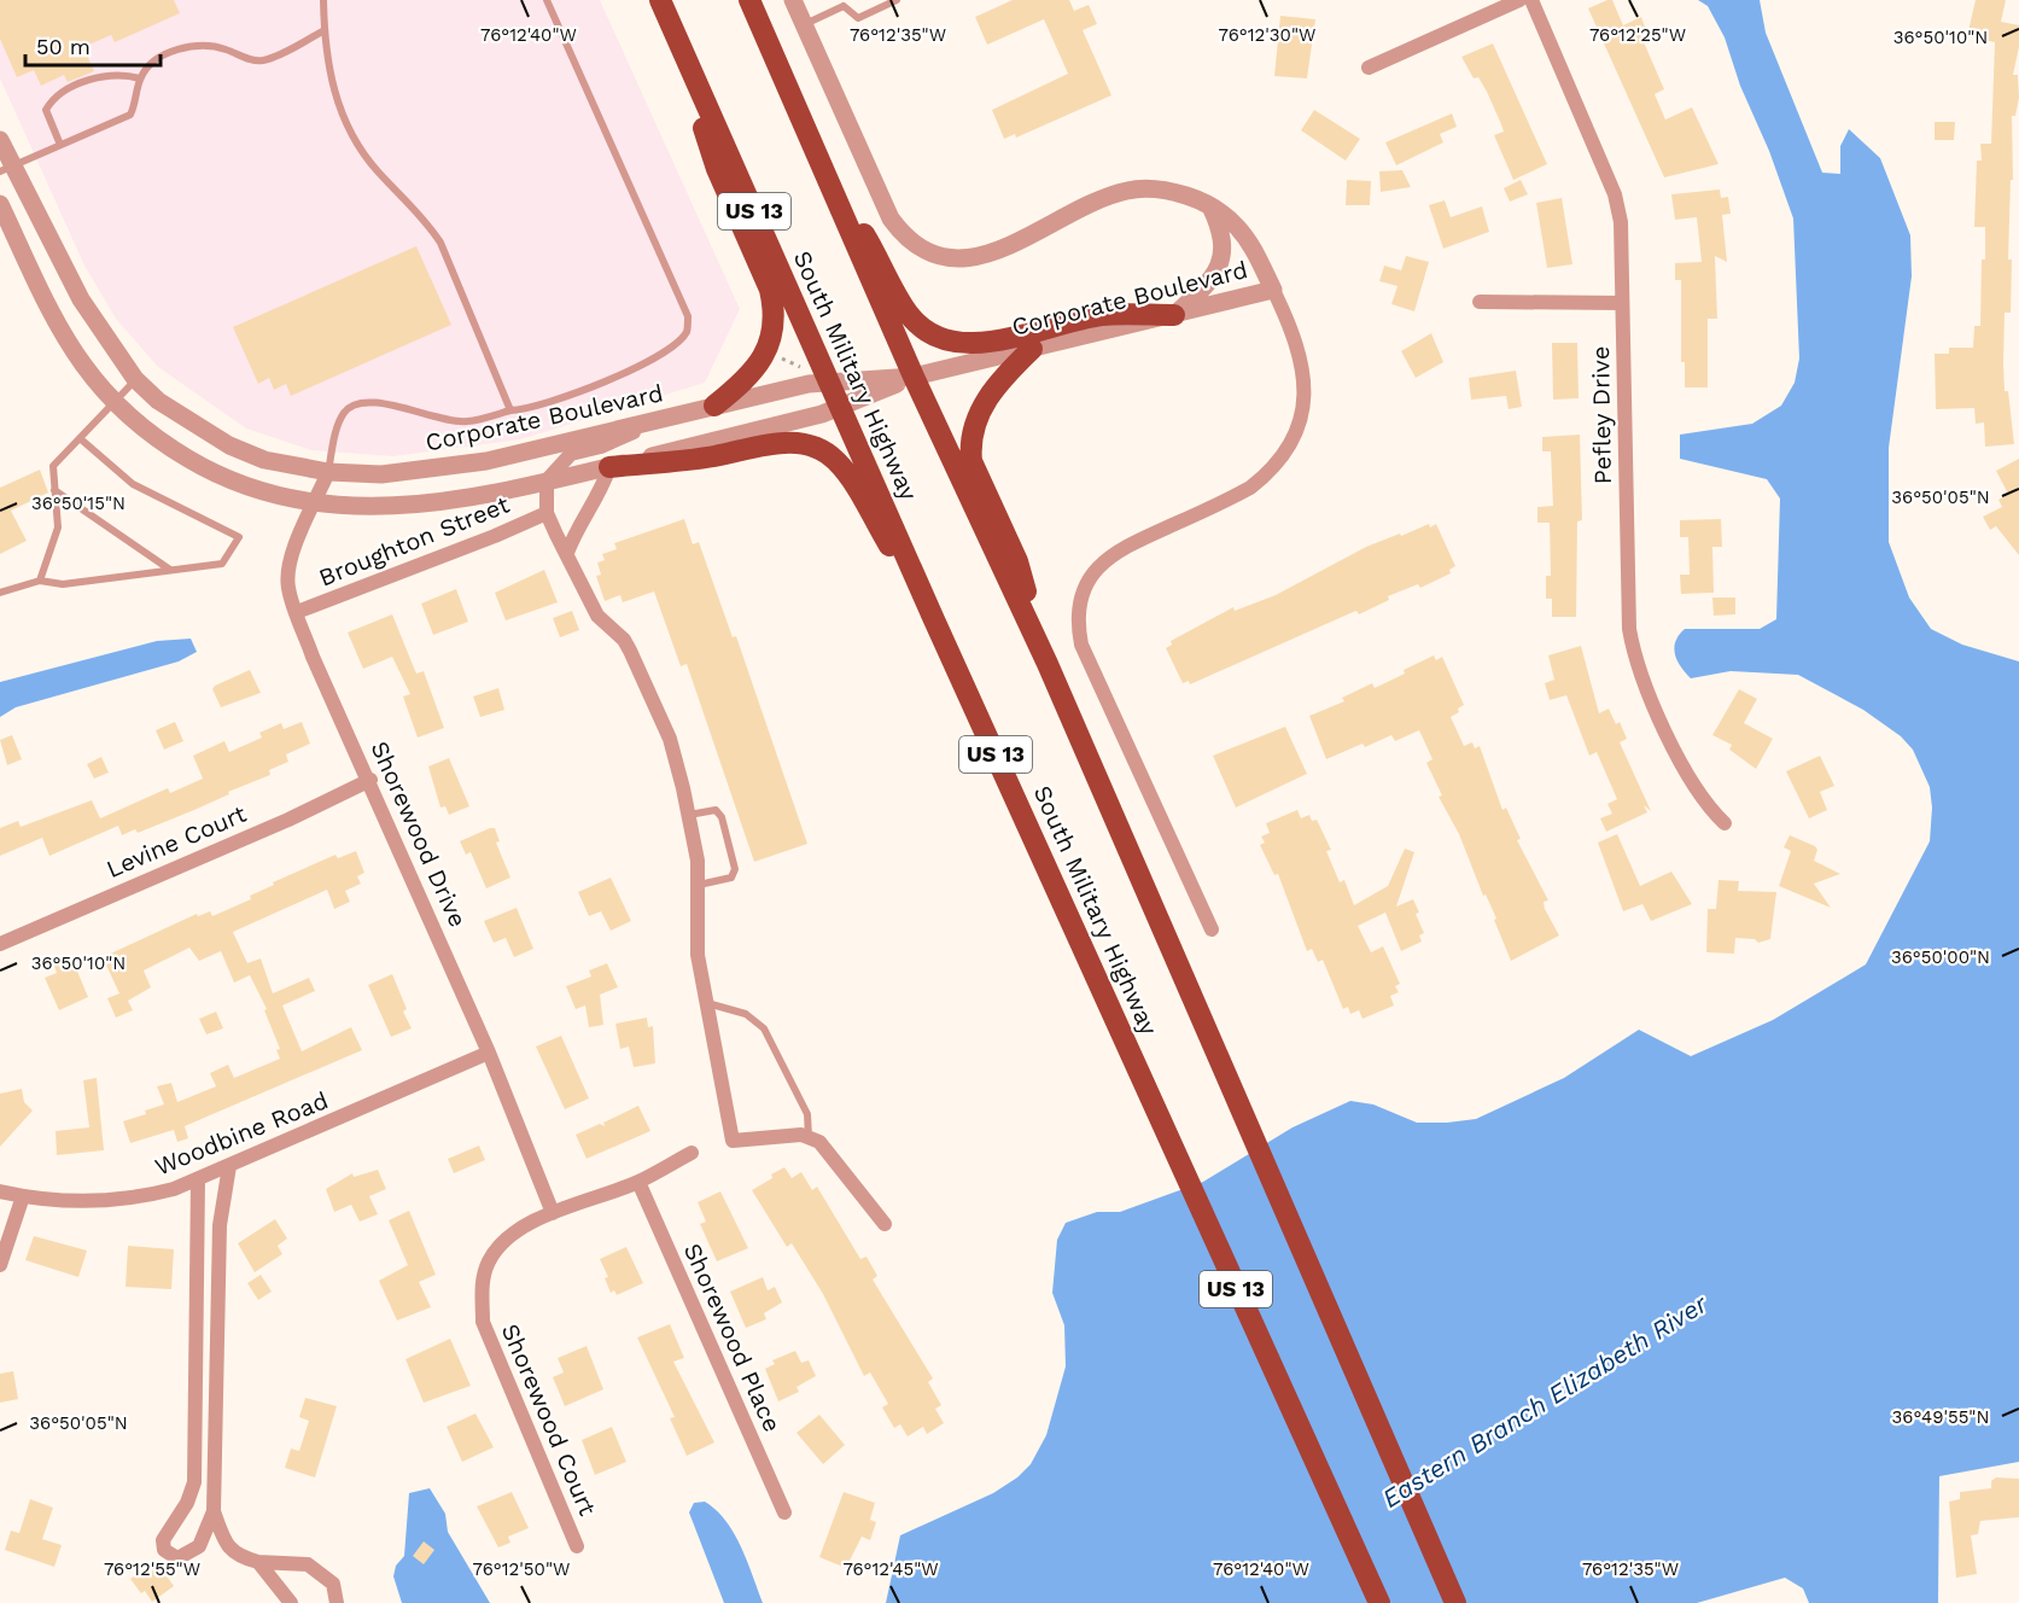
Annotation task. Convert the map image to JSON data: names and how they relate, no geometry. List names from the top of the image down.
{
  "streets": {
    "main road": ["US 13", "South Military Highway"],
    "street": [
      "Corporate Boulevard",
      "Pefley Drive",
      "Broughton Street",
      "Shorewood Drive",
      "Levine Court",
      "Woodbine Road",
      "Shorewood Place",
      "Shorewood Court"
    ]
  },
  "crossings": [
    ["Corporate Boulevard", "South Military Highway"],
    ["Corporate Boulevard", "Shorewood Drive"],
    ["Broughton Street", "Shorewood Drive"],
    ["Shorewood Drive", "Levine Court"],
    ["Shorewood Drive", "Woodbine Road"],
    ["Shorewood Drive", "Shorewood Court"],
    ["Shorewood Place", "Shorewood Court"]
  ],
  "water": ["Eastern Branch Elizabeth River"],
  "scale_bar": "50 m",
  "coordinates": [
    "76°12'25\"W",
    "76°12'40\"W",
    "76°12'35\"W",
    "76°12'30\"W",
    "36°50'10\"N",
    "36°50'05\"N",
    "36°50'15\"N",
    "36°50'00\"N",
    "36°49'55\"N",
    "76°12'55\"W",
    "76°12'50\"W",
    "76°12'45\"W"
  ]
}
